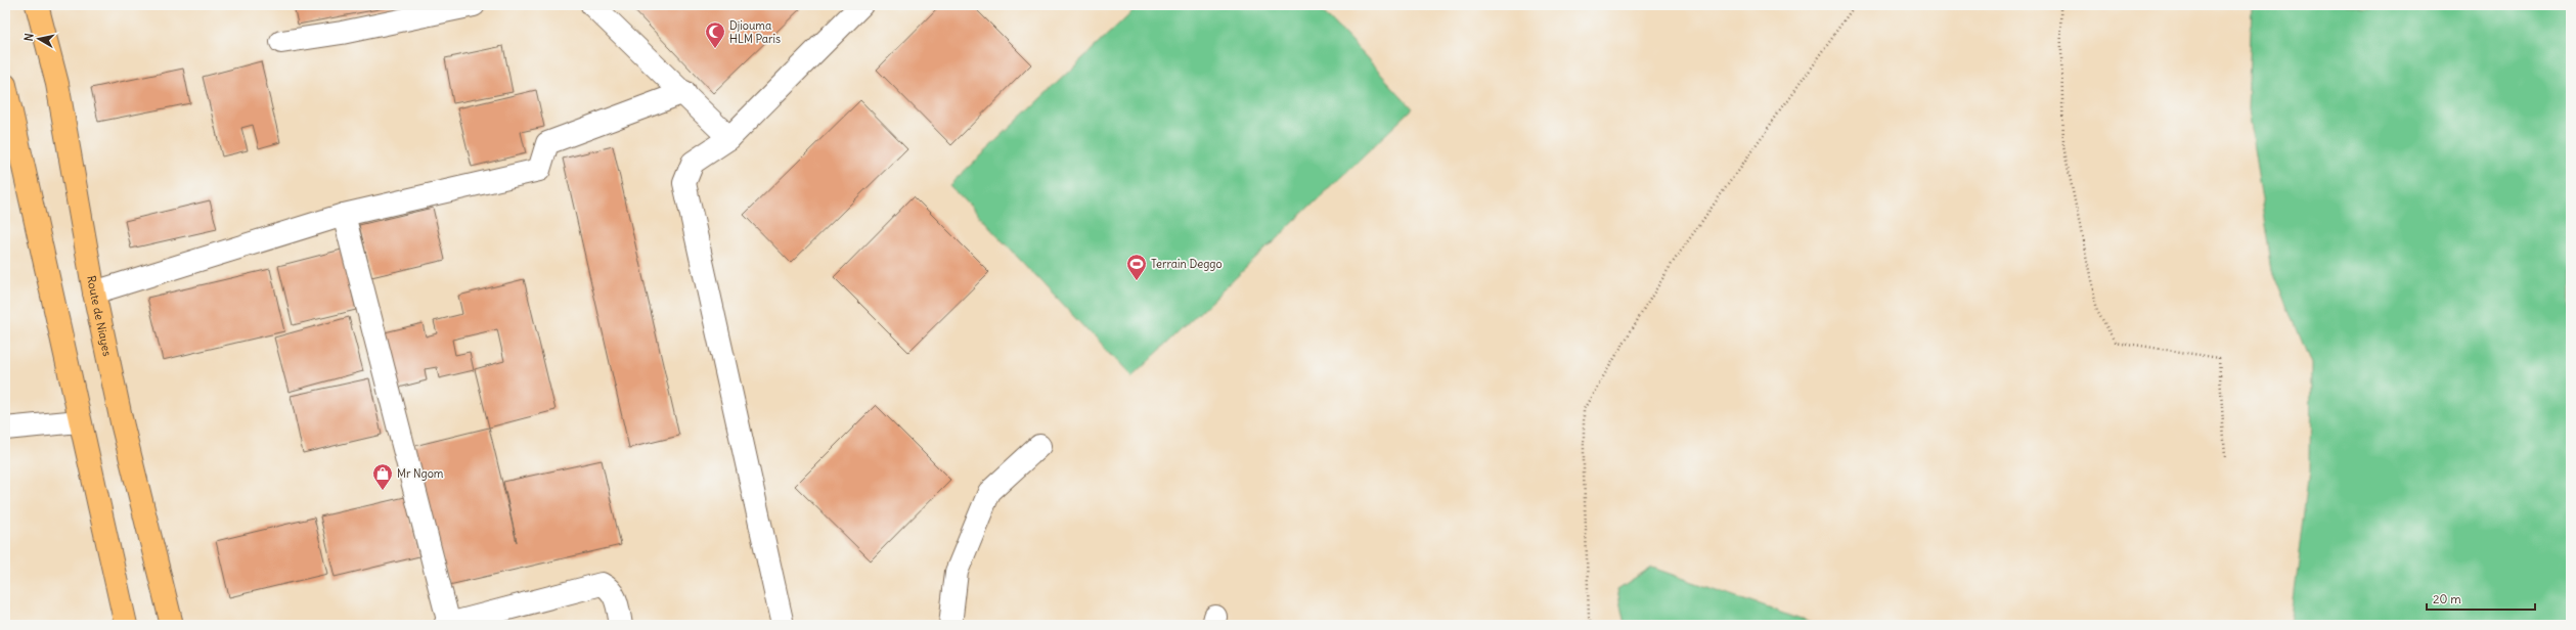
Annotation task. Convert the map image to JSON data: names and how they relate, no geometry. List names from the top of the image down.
{
  "streets": {
    "main road": ["Route de Niayes"]
  },
  "places": {
    "mosque": ["Djiouma HLM Paris"],
    "sports": ["Terrain Deggo"],
    "shop": ["Mr Ngom"]
  },
  "scale_bar": "20 m",
  "north": "left"
}
